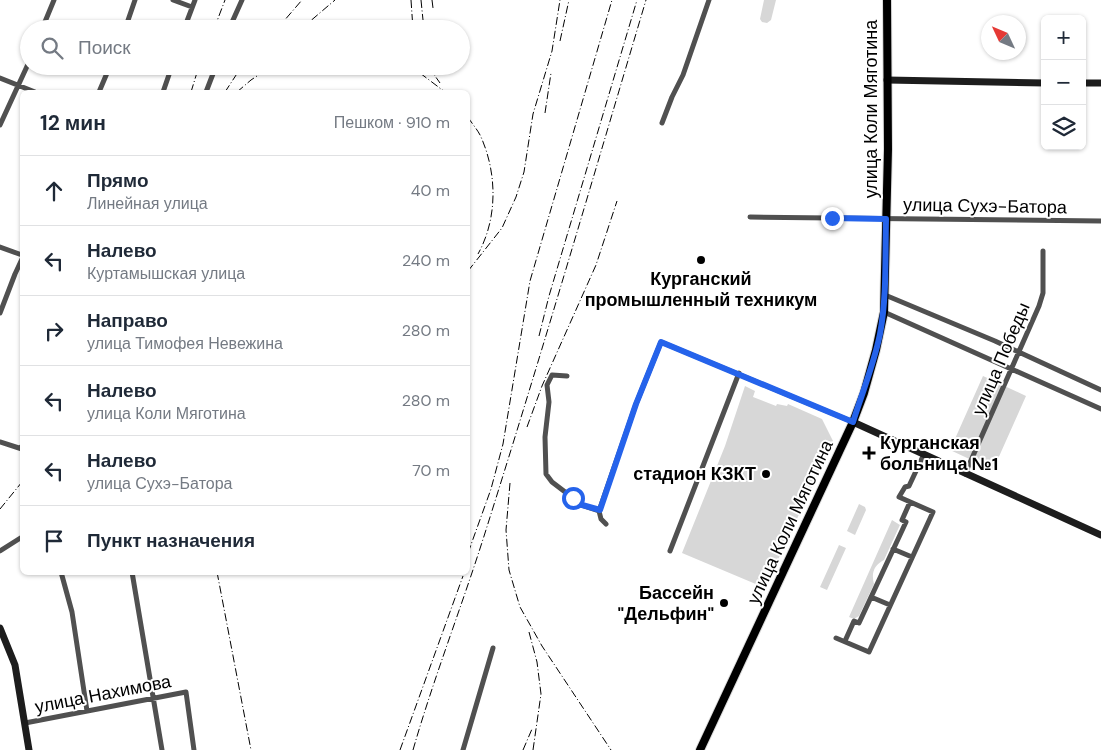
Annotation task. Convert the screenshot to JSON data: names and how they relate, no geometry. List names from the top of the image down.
{
  "streets": {
    "main road": ["улица Коли Мяготина"],
    "street": ["улица Сухэ-Батора", "улица Победы", "улица Нахимова"]
  },
  "crossings": [
    ["улица Коли Мяготина", "улица Сухэ-Батора"]
  ],
  "places": {
    "other": ["Курганский промышленный техникум", "стадион КЗКТ", "Бассейн \"Дельфин\""],
    "health": ["Курганская больница №1"]
  },
  "north": "top left",
  "page": {
    "map_buttons": ["+", "−"],
    "search": "Поиск",
    "heading": ["12 мин", "Пешком · 910 m"],
    "list": [
      ["Прямо", "Линейная улица", "40 m"],
      ["Налево", "Куртамышская улица", "240 m"],
      ["Направо", "улица Тимофея Невежина", "280 m"],
      ["Налево", "улица Коли Мяготина", "280 m"],
      ["Налево", "улица Сухэ-Батора", "70 m"],
      "Пункт назначения"
    ]
  }
}
